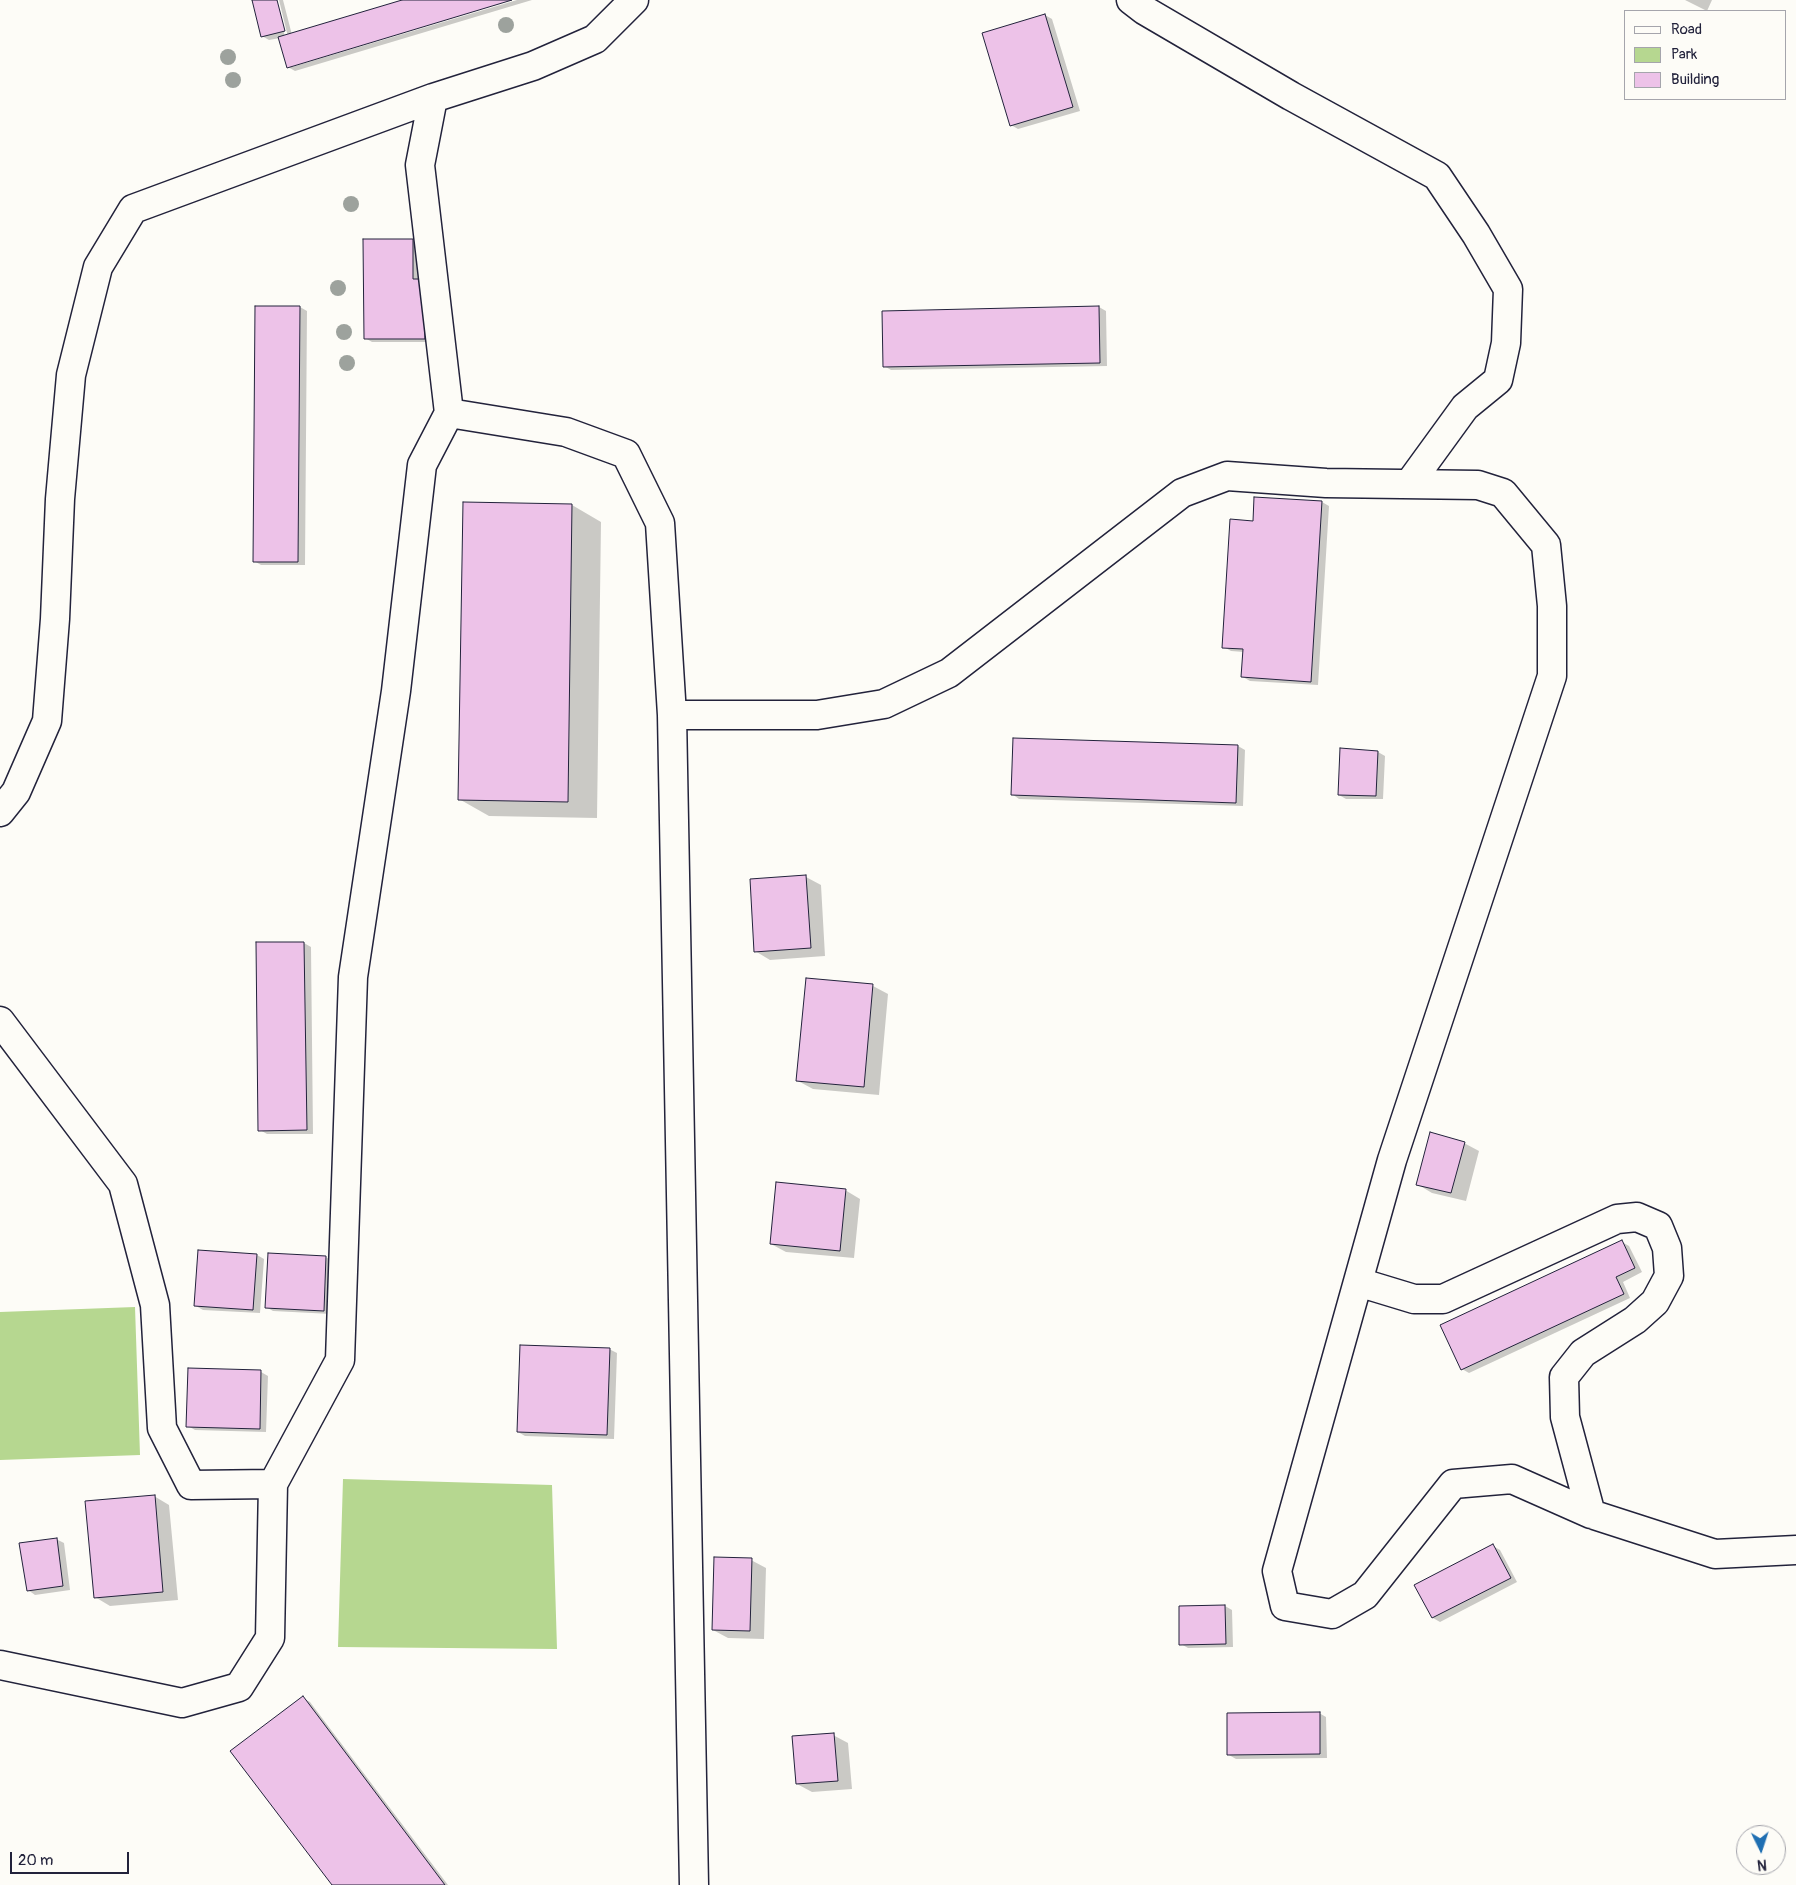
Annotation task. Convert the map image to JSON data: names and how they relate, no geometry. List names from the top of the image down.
{
  "legend": ["Road", "Park", "Building"],
  "scale_bar": "20 m",
  "north": "bottom"
}
